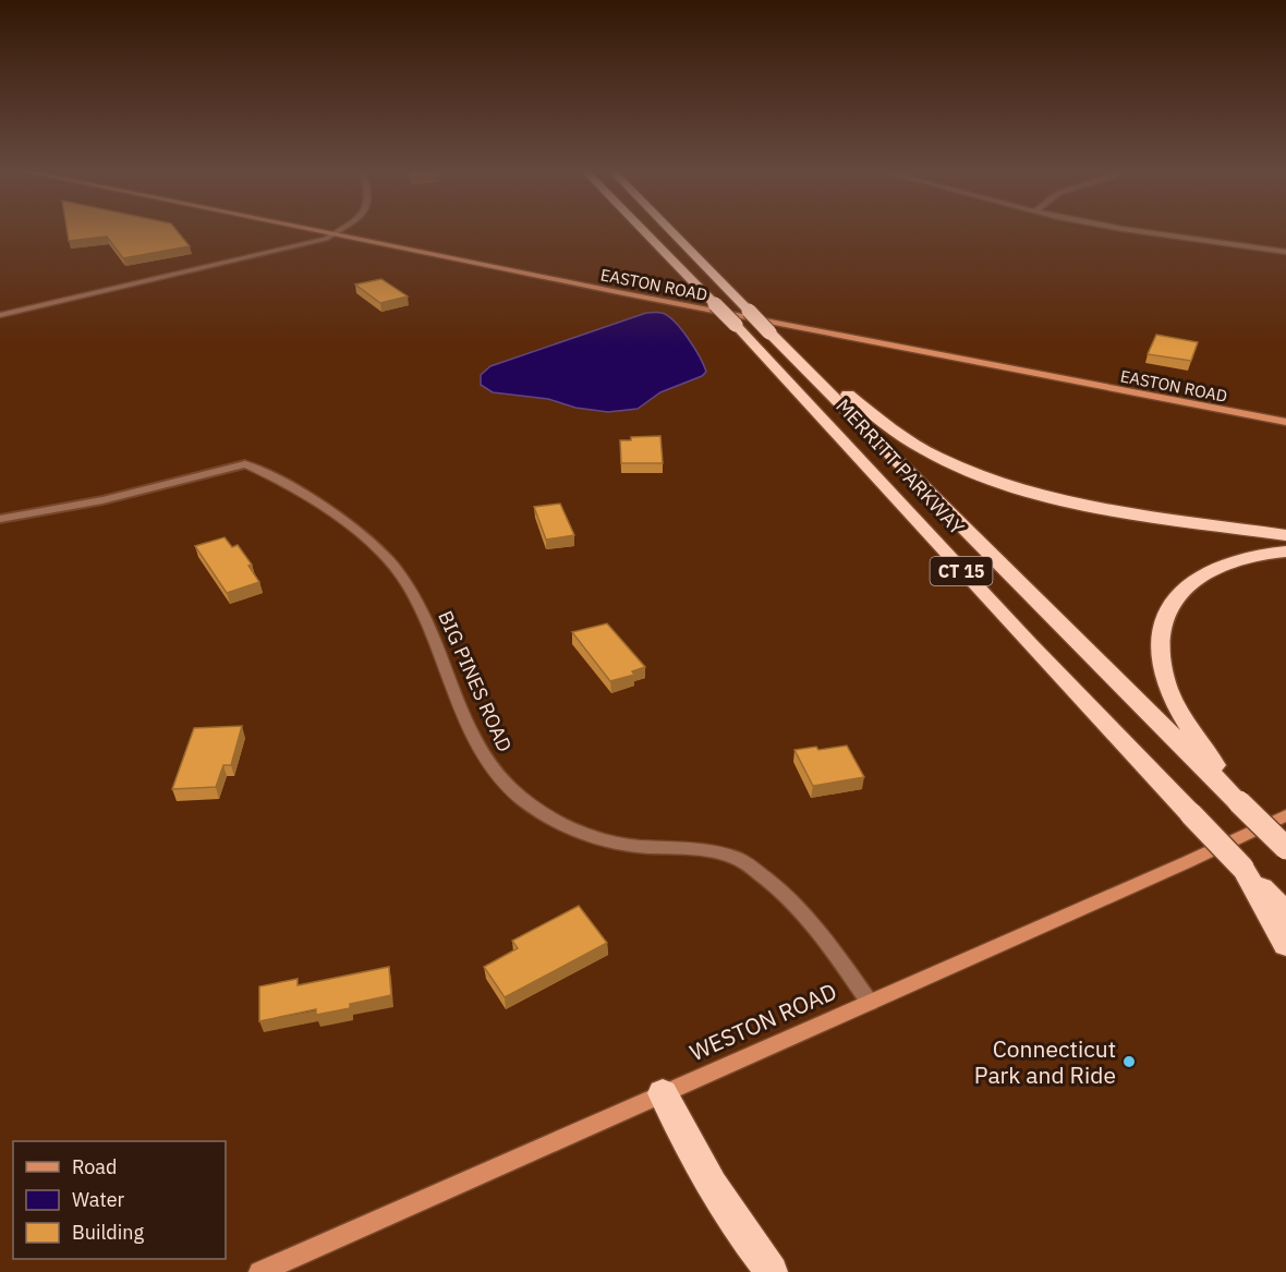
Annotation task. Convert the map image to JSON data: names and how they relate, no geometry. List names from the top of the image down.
{
  "streets": {
    "highway": ["MERRITT PARKWAY", "CT 15"],
    "main road": ["EASTON ROAD", "WESTON ROAD"],
    "street": ["BIG PINES ROAD"]
  },
  "crossings": [
    ["BIG PINES ROAD", "WESTON ROAD"]
  ],
  "places": ["Connecticut Park and Ride"],
  "legend": ["Road", "Water", "Building"]
}
